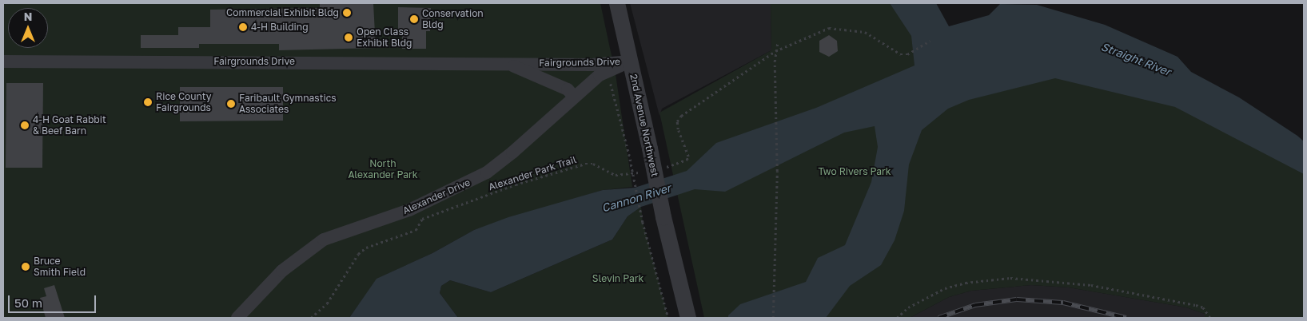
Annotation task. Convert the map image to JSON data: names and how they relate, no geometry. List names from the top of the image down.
{
  "streets": {
    "street": ["Fairgrounds Drive", "2nd Avenue Northwest", "Alexander Drive"],
    "path": ["Alexander Park Trail"]
  },
  "crossings": [
    ["Fairgrounds Drive", "2nd Avenue Northwest"],
    ["Fairgrounds Drive", "Alexander Drive"],
    ["2nd Avenue Northwest", "Alexander Drive"]
  ],
  "water": ["Straight River", "Cannon River"],
  "parks": ["North Alexander Park", "Two Rivers Park", "Slevin Park"],
  "places": [
    "Commercial Exhibit Bldg",
    "Conservation Bldg",
    "4-H Building",
    "Open Class Exhibit Bldg",
    "Rice County Fairgrounds",
    "Faribault Gymnastics Associates",
    "4-H Goat Rabbit & Beef Barn",
    "Bruce Smith Field"
  ],
  "scale_bar": "50 m",
  "north": "top"
}
